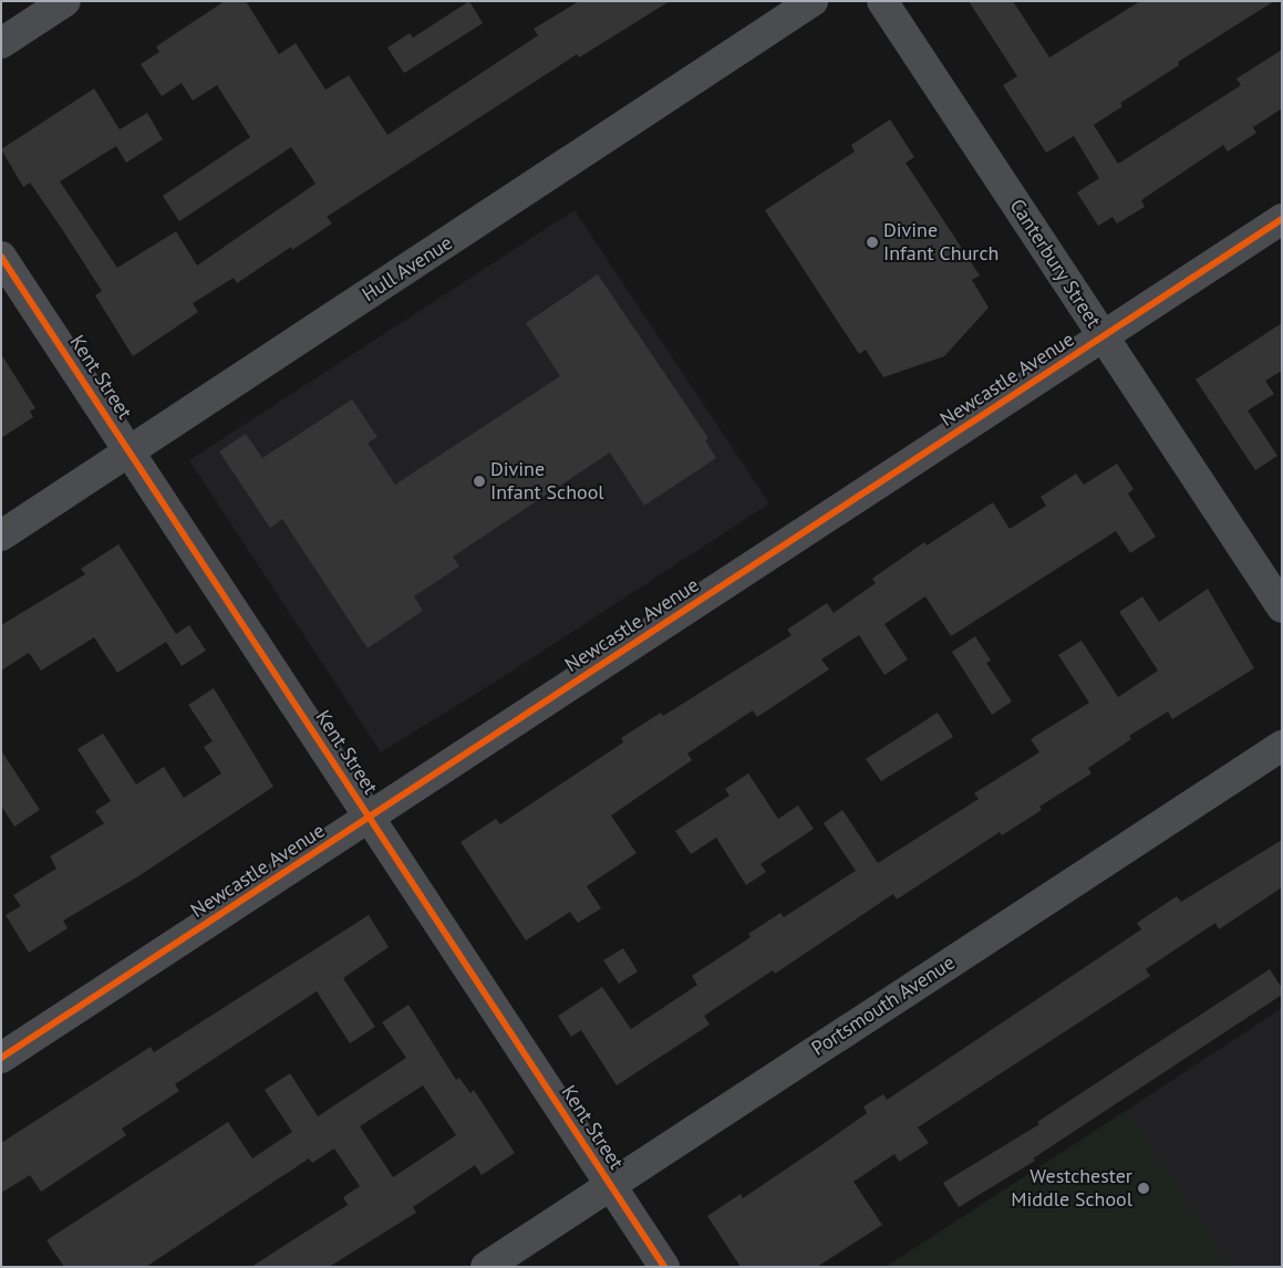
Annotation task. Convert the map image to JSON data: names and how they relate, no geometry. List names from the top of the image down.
{
  "streets": {
    "street": [
      "Canterbury Street",
      "Hull Avenue",
      "Kent Street",
      "Newcastle Avenue",
      "Portsmouth Avenue"
    ]
  },
  "crossings": [
    ["Canterbury Street", "Newcastle Avenue"],
    ["Hull Avenue", "Kent Street"],
    ["Kent Street", "Newcastle Avenue"],
    ["Kent Street", "Portsmouth Avenue"]
  ],
  "places": ["Divine Infant Church", "Divine Infant School", "Westchester Middle School"]
}
